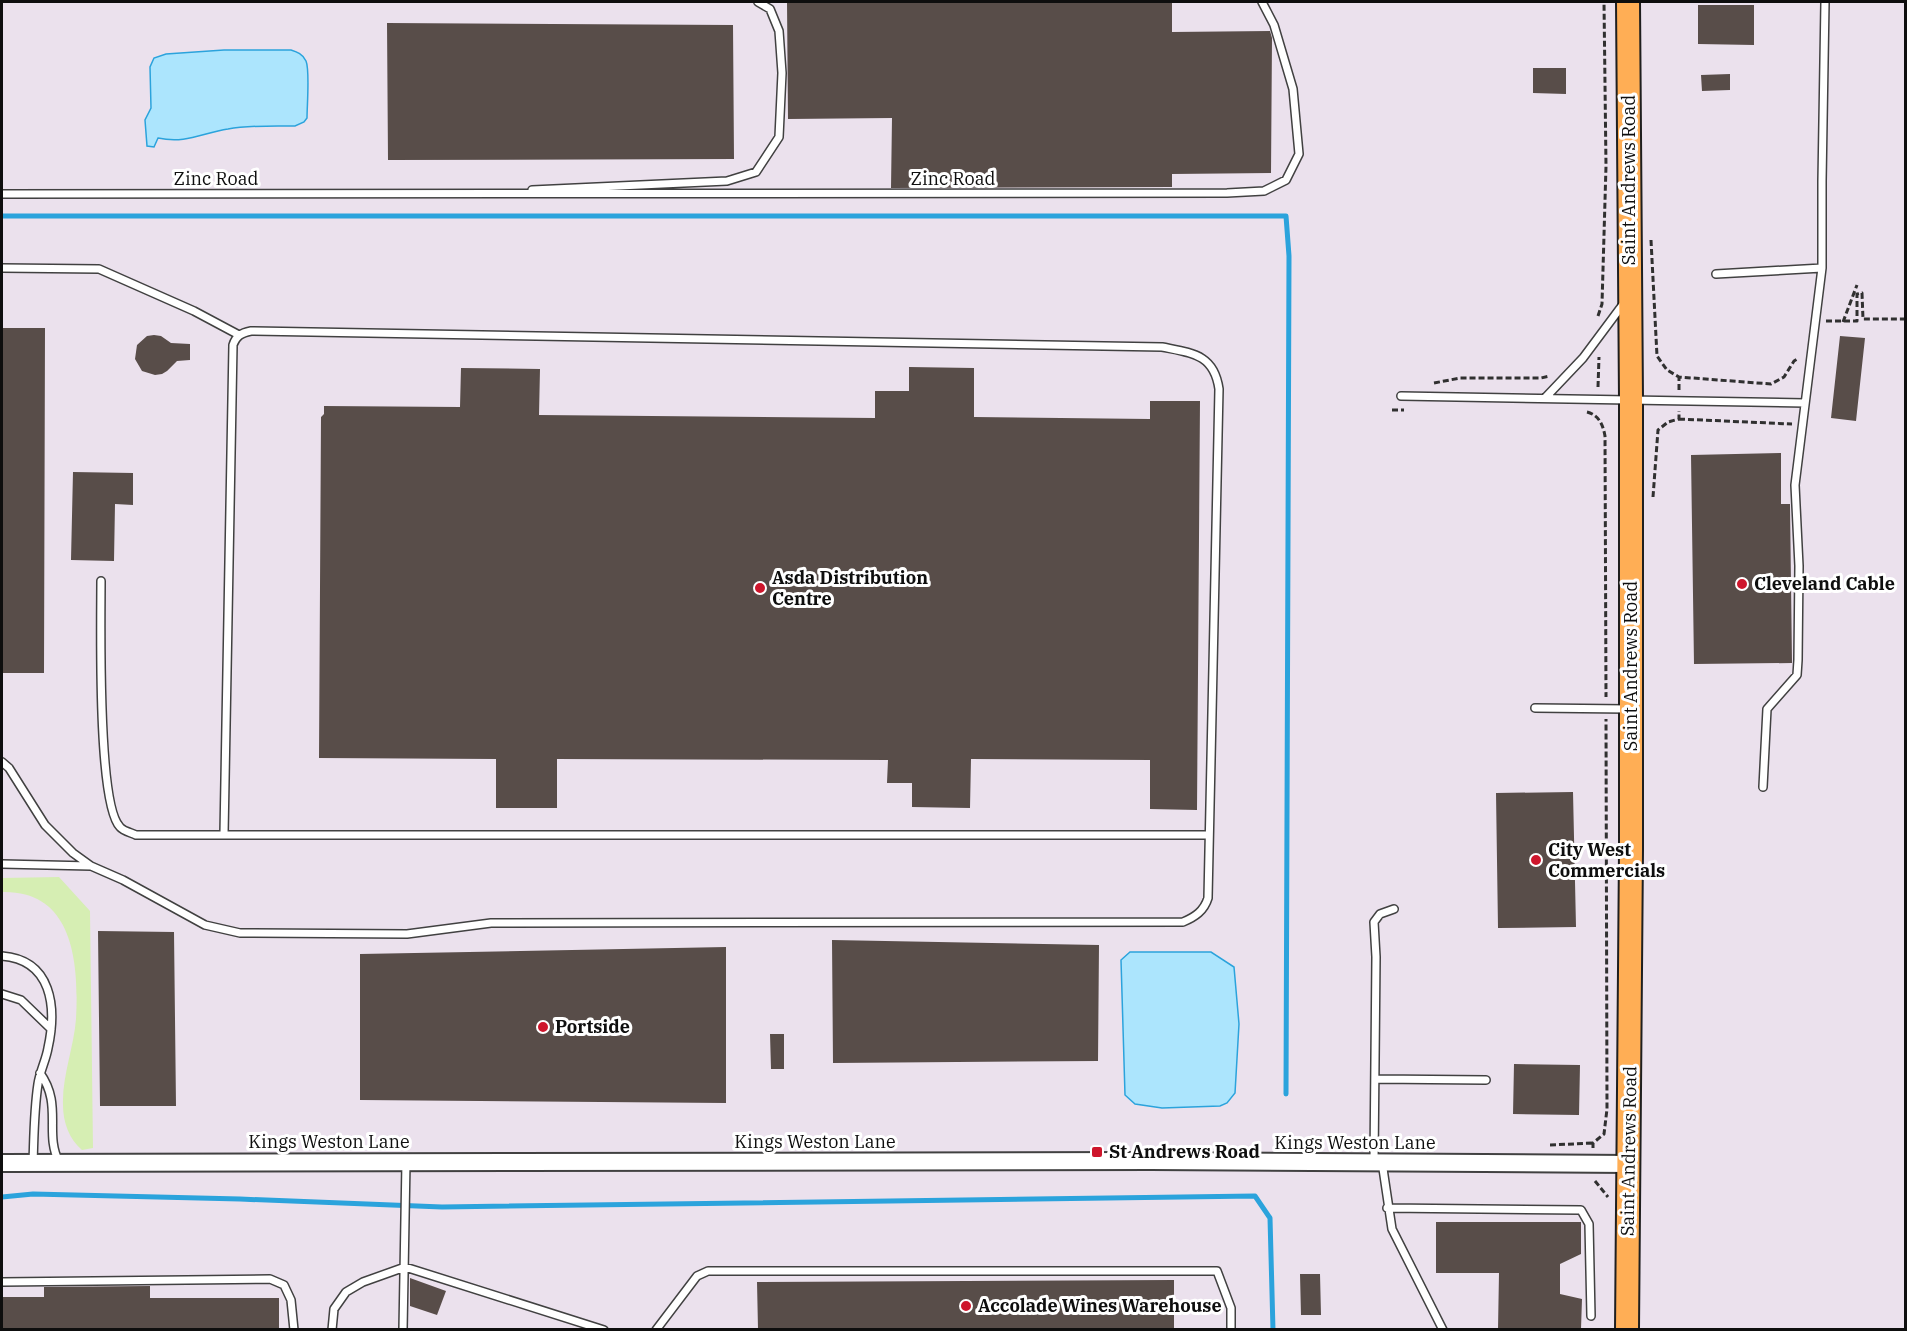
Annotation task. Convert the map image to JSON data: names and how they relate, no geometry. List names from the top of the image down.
{
  "streets": {
    "highway": ["Saint Andrews Road"],
    "street": ["Kings Weston Lane"],
    "lane": ["Zinc Road"]
  },
  "crossings": [
    ["Saint Andrews Road", "Kings Weston Lane"]
  ],
  "places": {
    "other": [
      "Cleveland Cable",
      "Asda Distribution Centre",
      "City West Commercials",
      "Portside",
      "Accolade Wines Warehouse"
    ],
    "transit": ["St Andrews Road"]
  }
}
